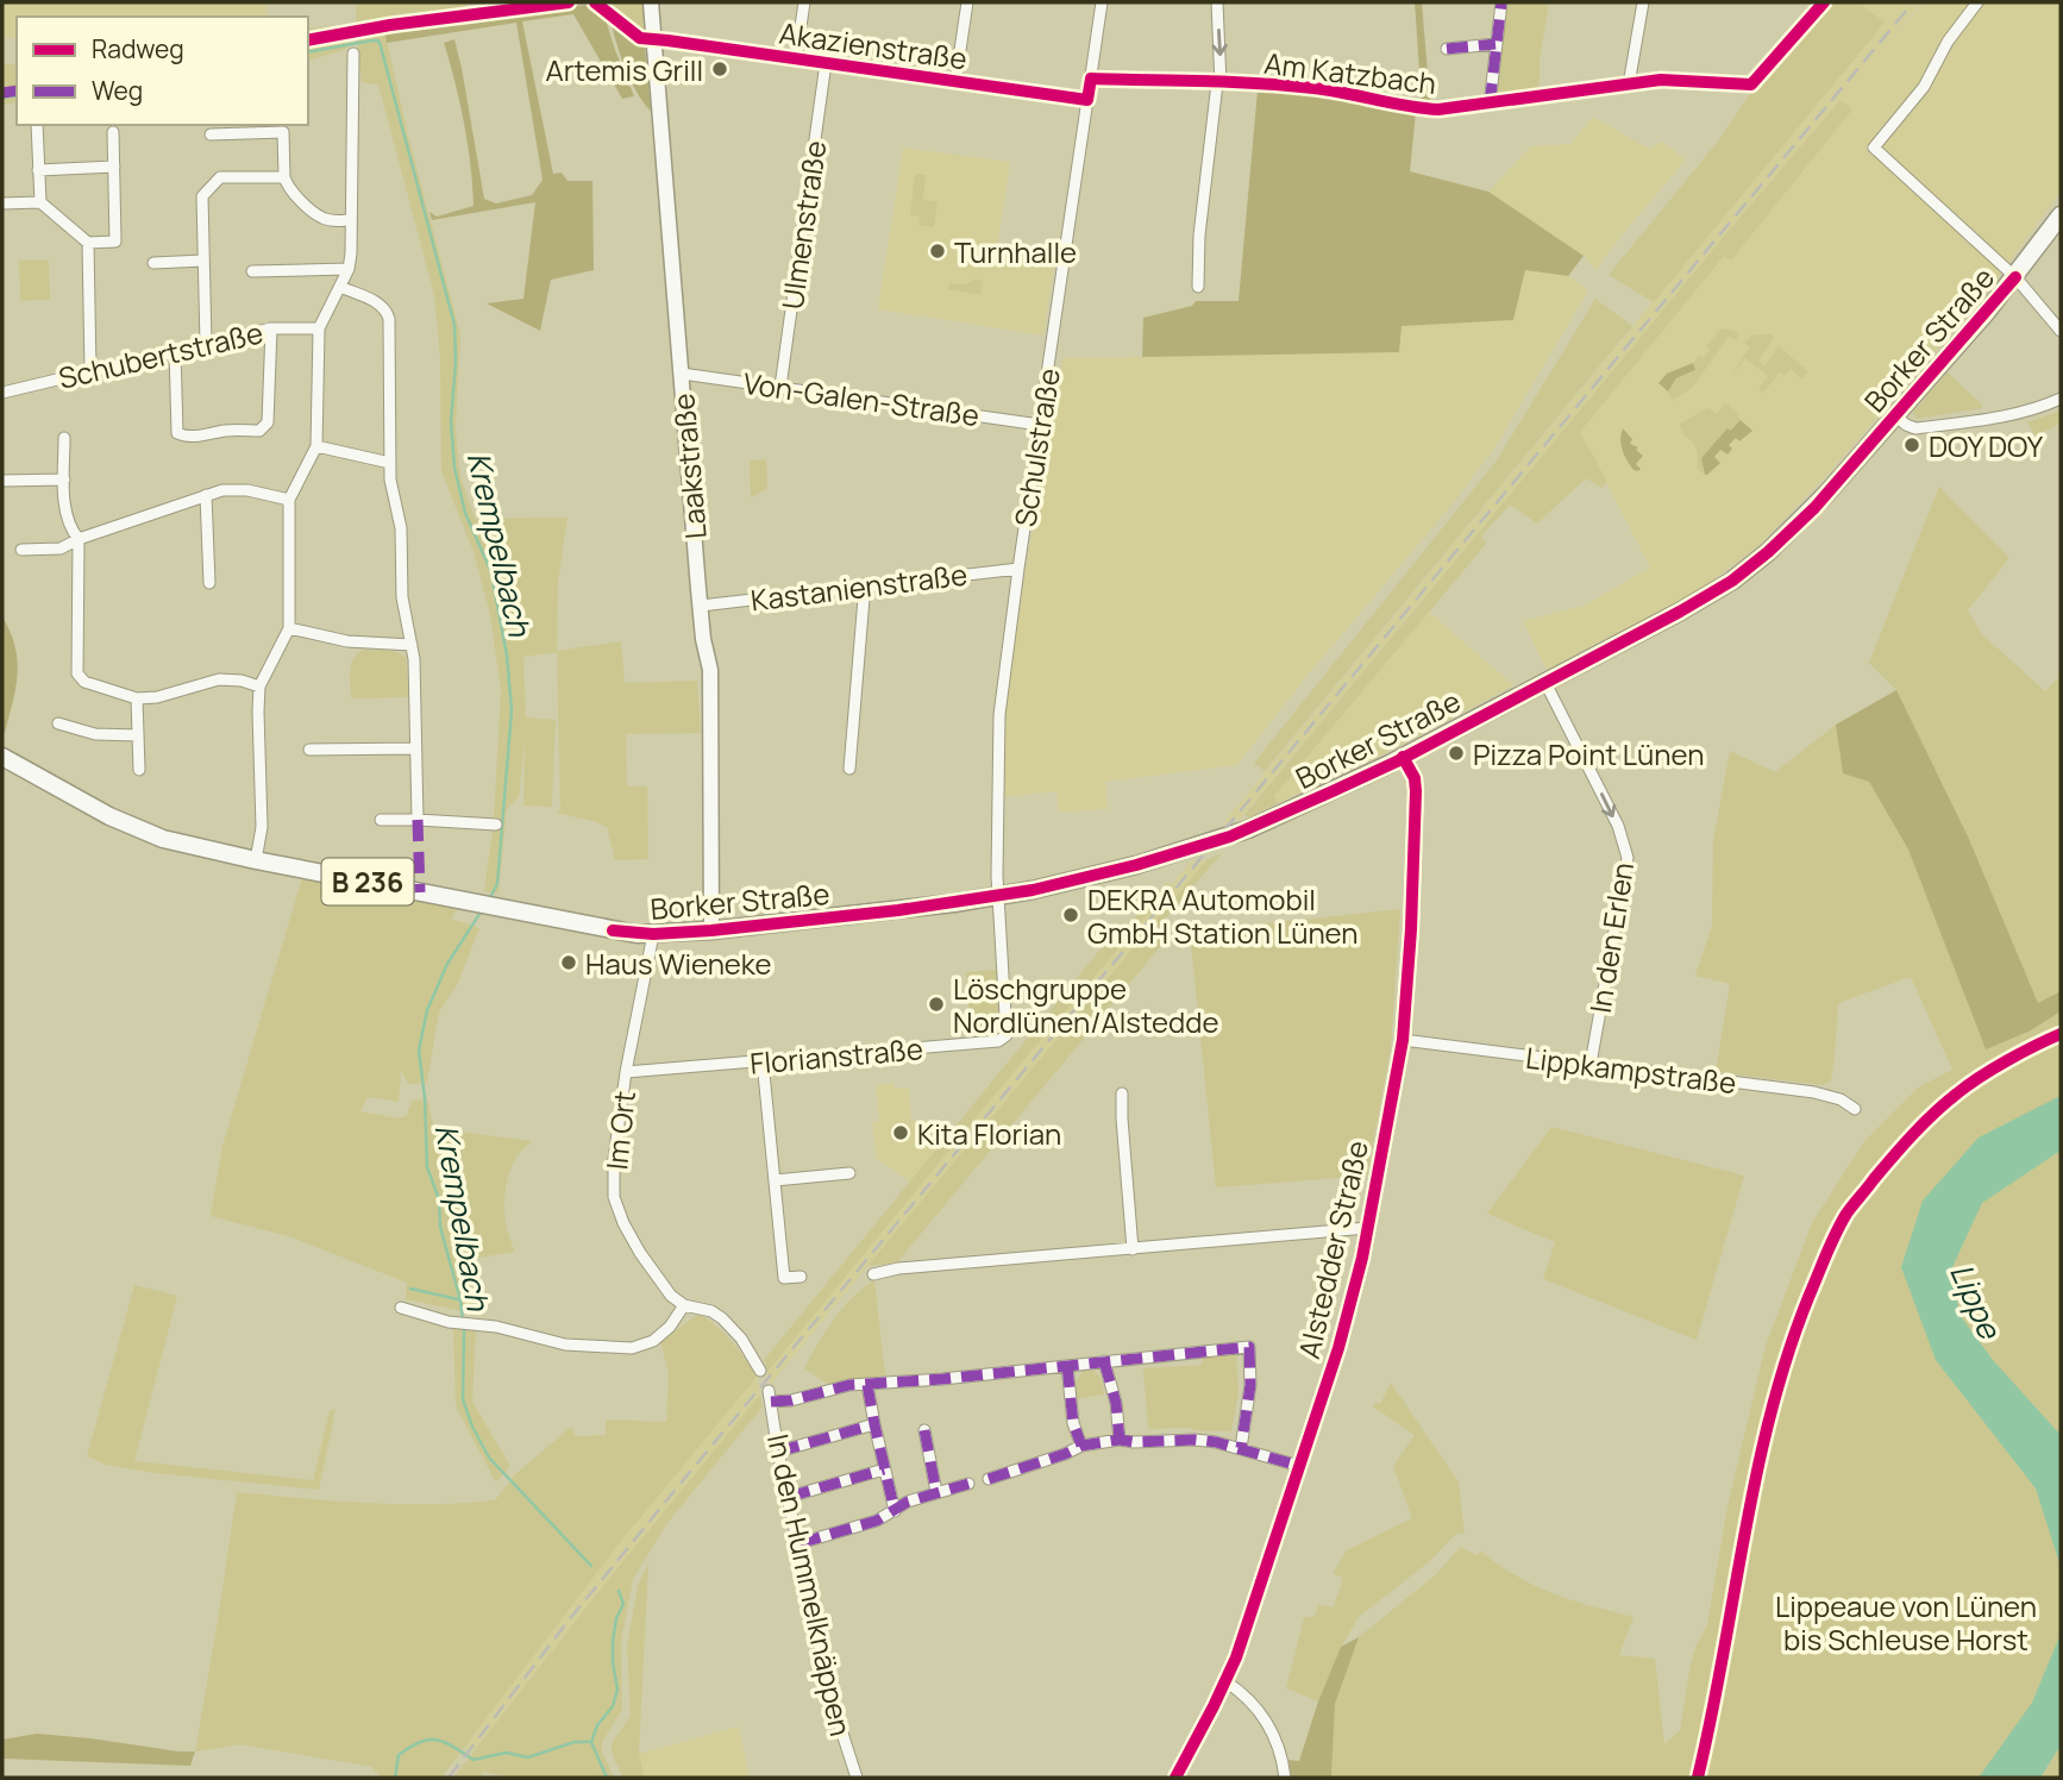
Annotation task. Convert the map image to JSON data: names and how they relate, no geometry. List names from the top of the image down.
{
  "streets": {
    "main road": ["Borker Straße", "B 236"],
    "street": [
      "Akazienstraße",
      "Am Katzbach",
      "Ulmenstraße",
      "Schubertstraße",
      "Von-Galen-Straße",
      "Schulstraße",
      "Laakstraße",
      "Kastanienstraße",
      "In den Erlen",
      "Florianstraße",
      "Lippkampstraße",
      "Im Ort",
      "Alstedder Straße",
      "In den Hummelknäppen"
    ]
  },
  "crossings": [
    ["Akazienstraße", "Ulmenstraße"],
    ["Akazienstraße", "Schulstraße"],
    ["Akazienstraße", "Laakstraße"],
    ["Am Katzbach", "Schulstraße"],
    ["Ulmenstraße", "Von-Galen-Straße"],
    ["Borker Straße", "Schulstraße"],
    ["Borker Straße", "Laakstraße"],
    ["Borker Straße", "In den Erlen"],
    ["Borker Straße", "Florianstraße"],
    ["Borker Straße", "Im Ort"],
    ["Borker Straße", "Alstedder Straße"],
    ["Von-Galen-Straße", "Schulstraße"],
    ["Von-Galen-Straße", "Laakstraße"],
    ["Schulstraße", "Kastanienstraße"],
    ["Schulstraße", "Florianstraße"],
    ["Laakstraße", "Kastanienstraße"],
    ["In den Erlen", "Lippkampstraße"],
    ["Florianstraße", "Im Ort"],
    ["Lippkampstraße", "Alstedder Straße"]
  ],
  "one_way": ["In den Erlen"],
  "water": ["Krempelbach", "Lippe"],
  "parks": ["Lippeaue von Lünen bis Schleuse Horst"],
  "places": [
    "Artemis Grill",
    "Turnhalle",
    "DOY DOY",
    "Pizza Point Lünen",
    "DEKRA Automobil GmbH Station Lünen",
    "Haus Wieneke",
    "Löschgruppe Nordlünen/Alstedde",
    "Kita Florian"
  ],
  "legend": ["Radweg", "Weg"]
}
